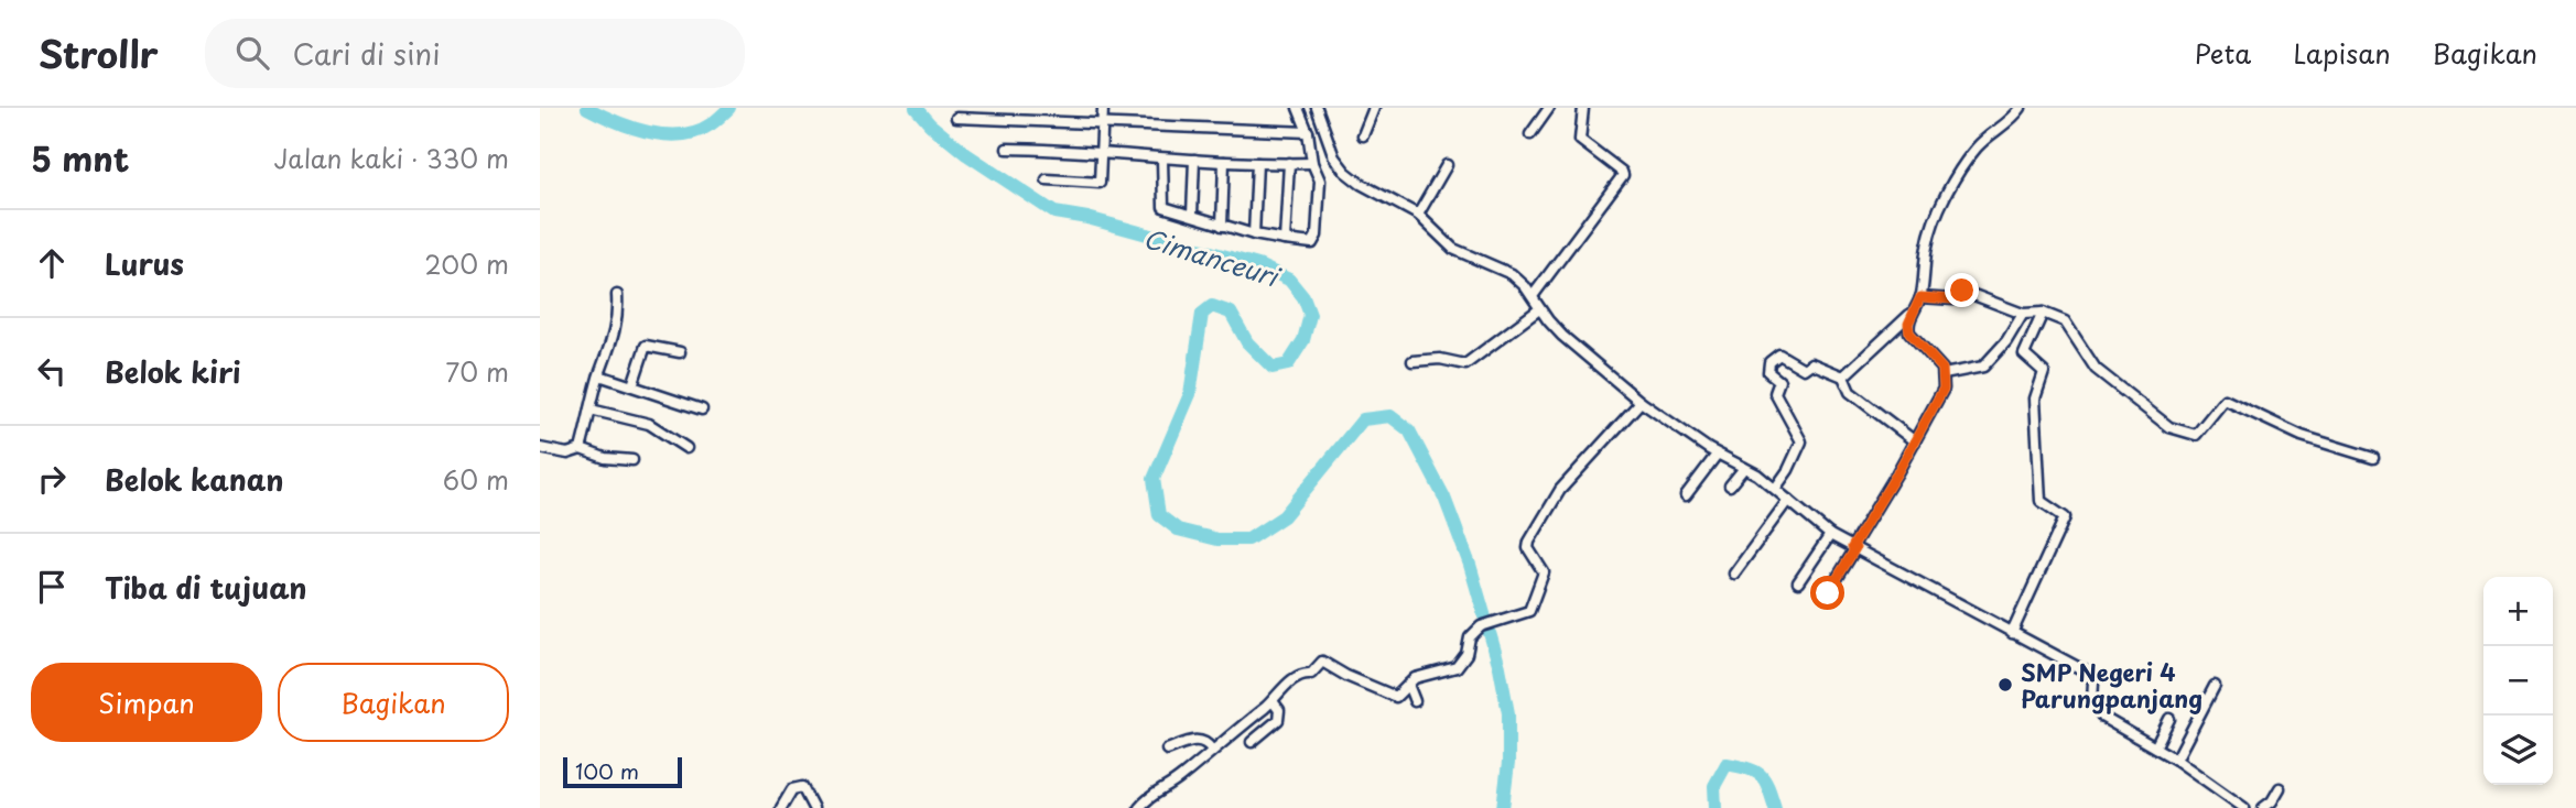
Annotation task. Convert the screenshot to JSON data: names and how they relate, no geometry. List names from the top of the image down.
{
  "water": ["Cimanceuri"],
  "places": ["SMP Negeri 4 Parungpanjang"],
  "scale_bar": "100 m",
  "page": {
    "header": "Strollr",
    "search": "Cari di sini",
    "nav": ["Peta", "Lapisan", "Bagikan"],
    "heading": ["5 mnt", "Jalan kaki · 330 m"],
    "list": [
      ["Lurus", "200 m"],
      ["Belok kiri", "70 m"],
      ["Belok kanan", "60 m"],
      "Tiba di tujuan"
    ],
    "map_buttons": ["+", "−"],
    "buttons": ["Simpan", "Bagikan"],
    "scale": "100 m"
  }
}
